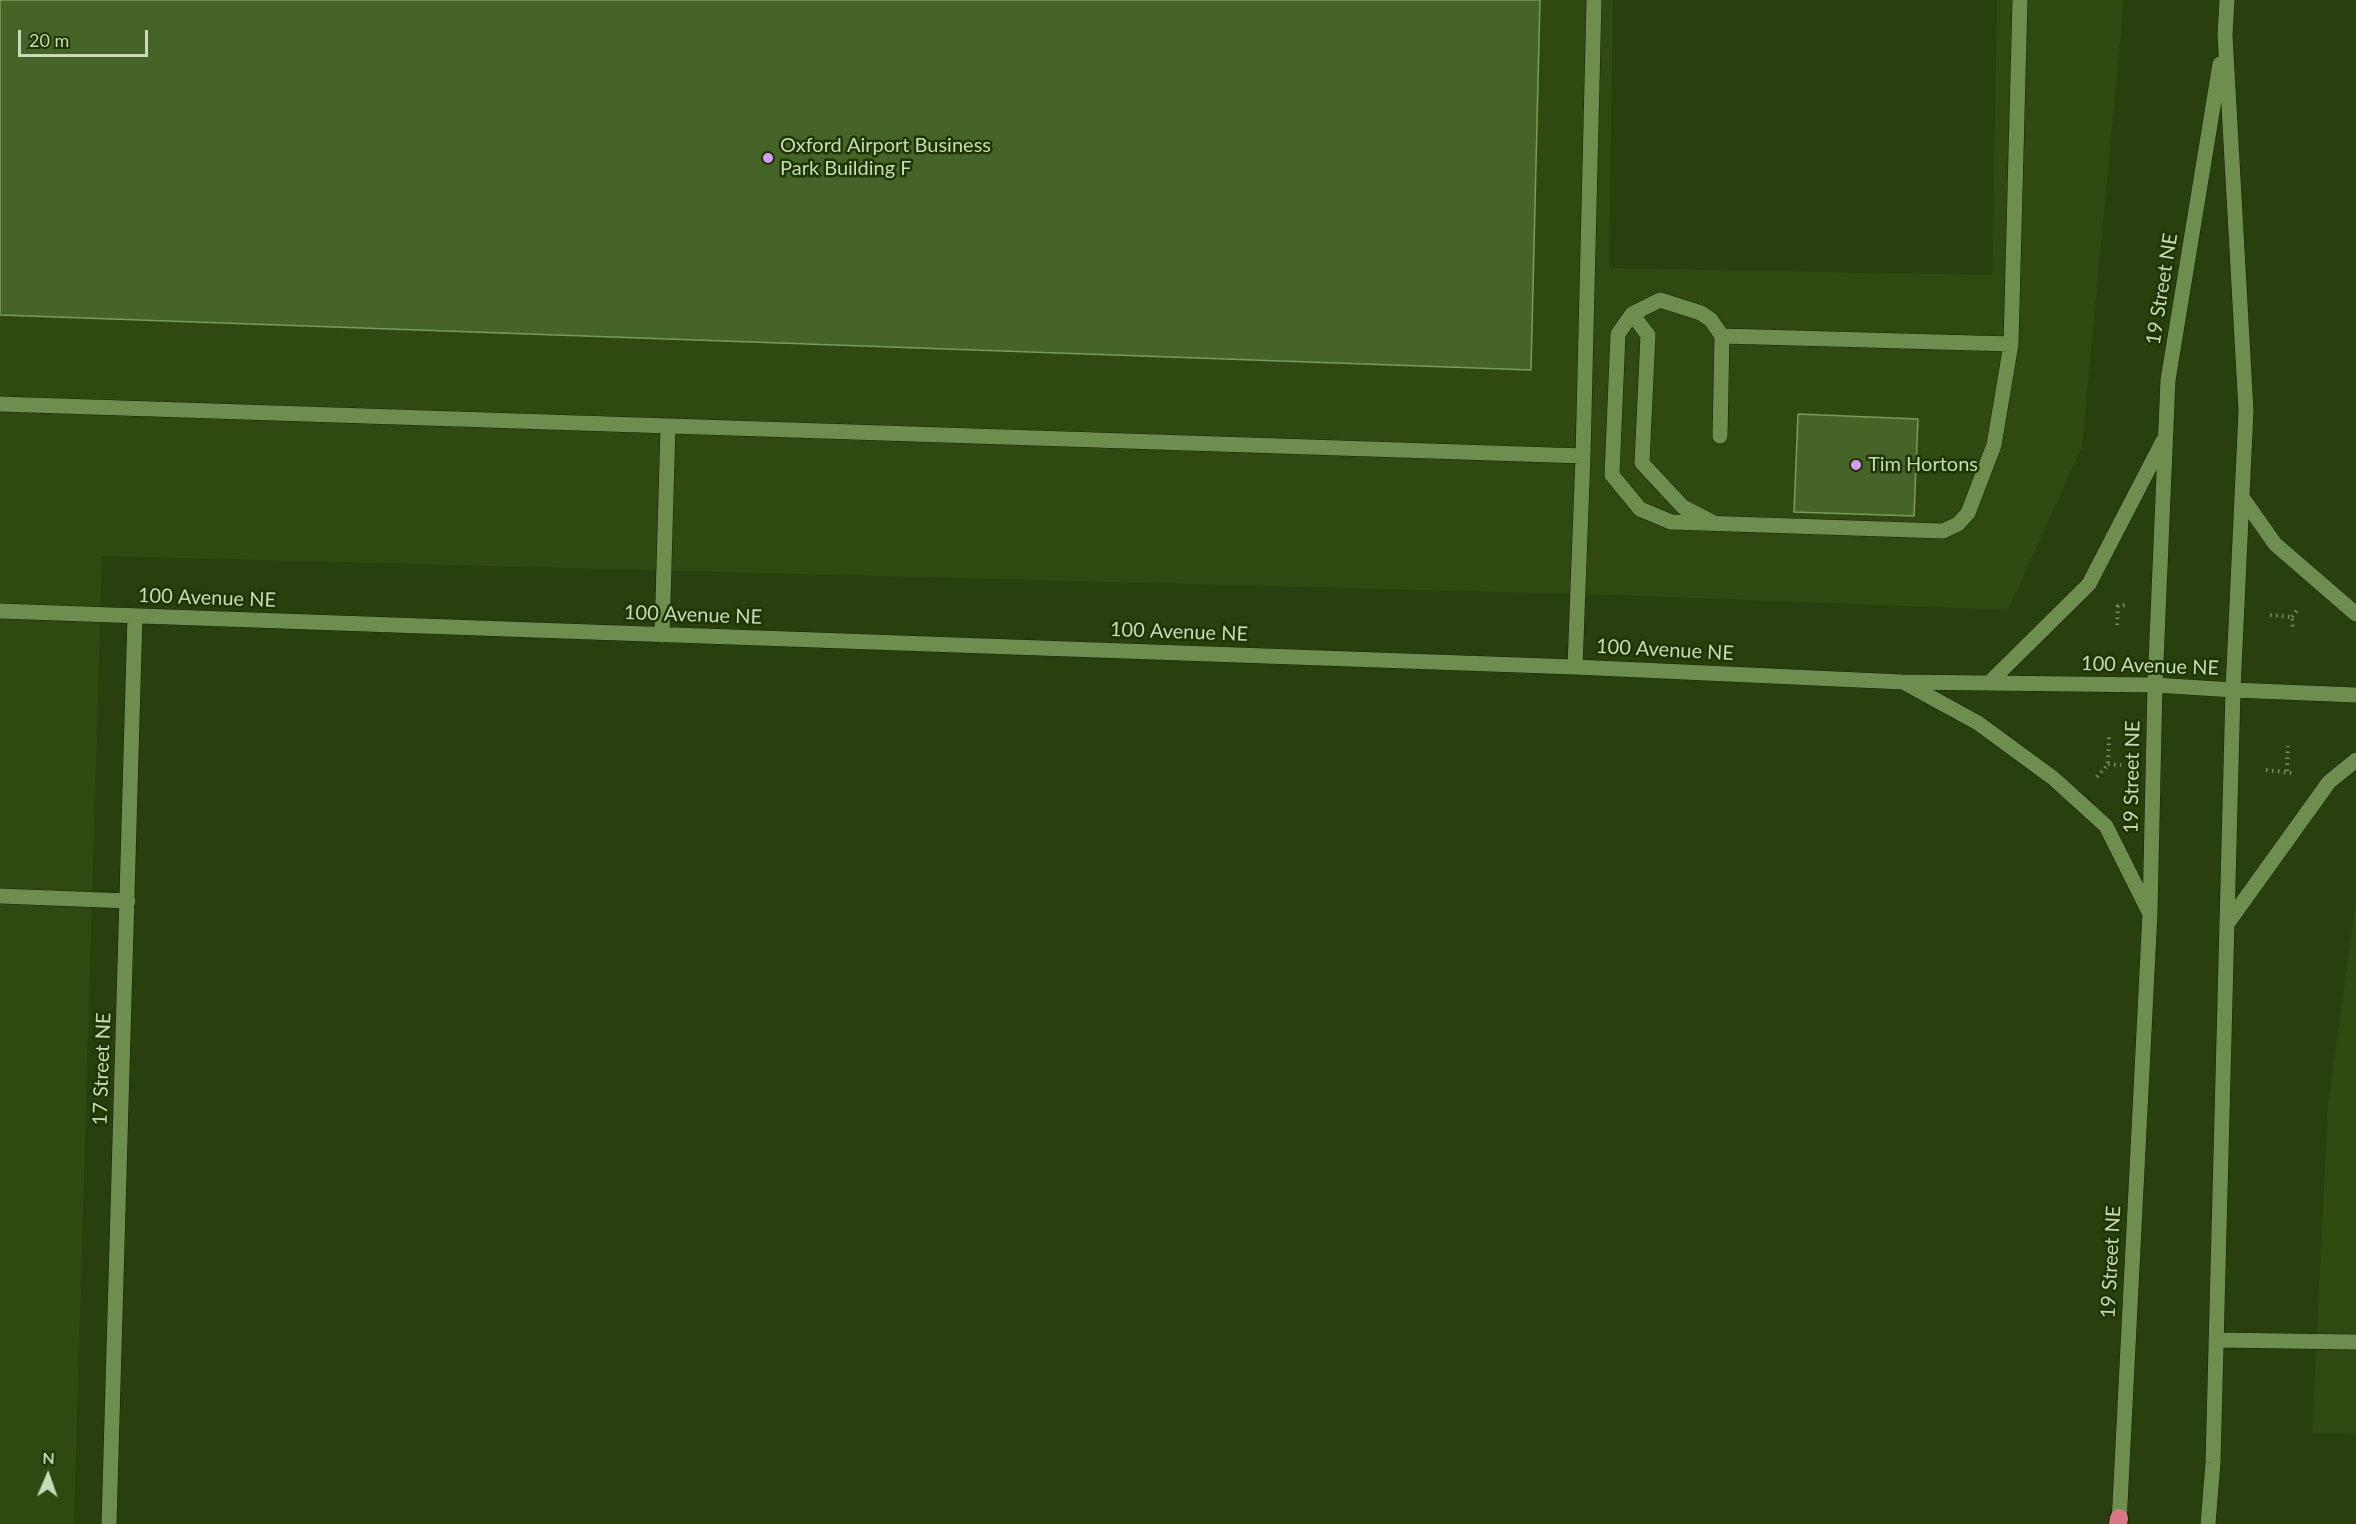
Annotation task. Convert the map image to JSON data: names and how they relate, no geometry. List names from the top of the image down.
{
  "streets": {
    "street": ["19 Street NE", "100 Avenue NE", "17 Street NE"]
  },
  "crossings": [
    ["19 Street NE", "100 Avenue NE"],
    ["100 Avenue NE", "17 Street NE"]
  ],
  "places": ["Oxford Airport Business Park Building F", "Tim Hortons"],
  "scale_bar": "20 m",
  "north": "top"
}
